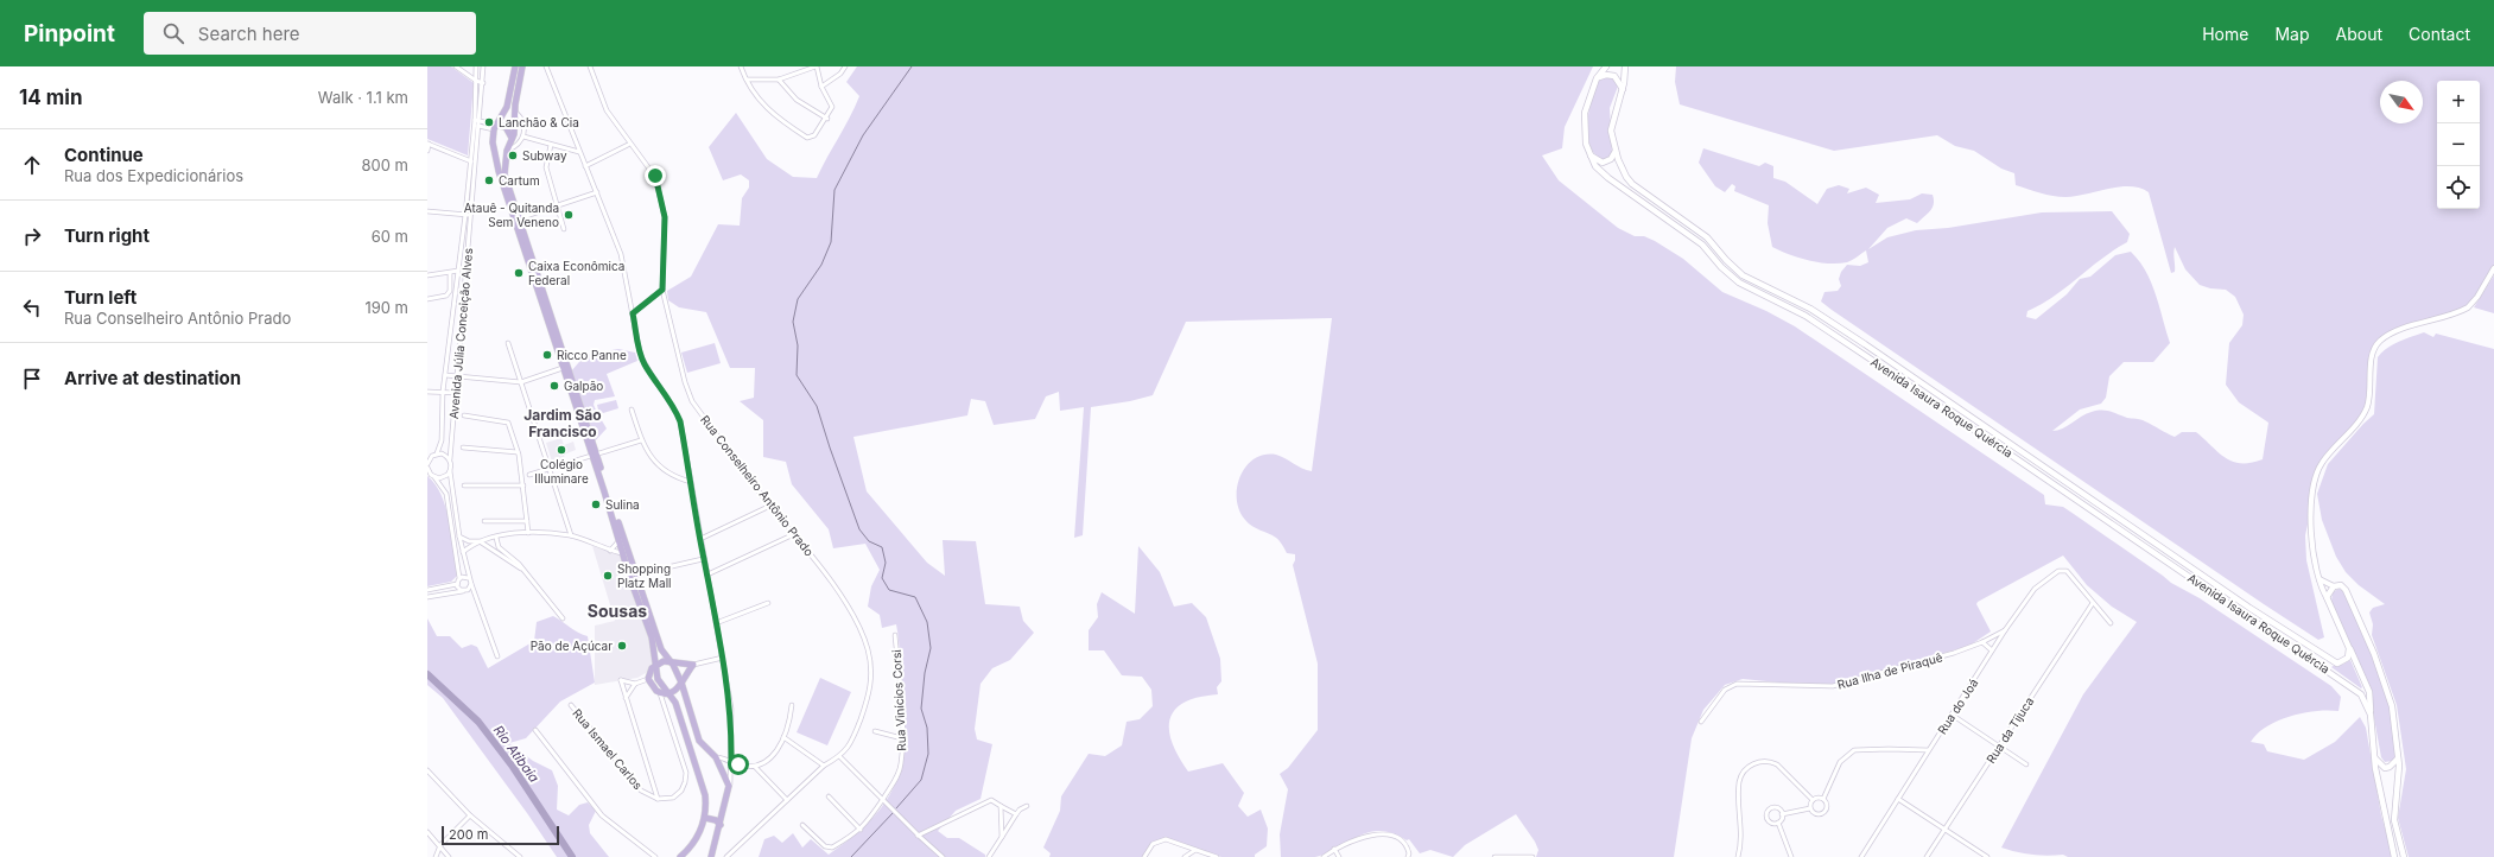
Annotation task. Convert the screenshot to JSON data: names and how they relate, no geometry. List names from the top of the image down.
{
  "streets": {
    "main road": ["Avenida Isaura Roque Quércia"],
    "street": [
      "Avenida Júlia Conceição Alves",
      "Rua Conselheiro Antônio Prado",
      "Rua Ilha de Piraquê",
      "Rua Vinícios Corsi",
      "Rua do Joá",
      "Rua da Tijuca",
      "Rua Ismael Carlos"
    ]
  },
  "crossings": [
    ["Rua Ilha de Piraquê", "Rua do Joá"],
    ["Rua do Joá", "Rua da Tijuca"]
  ],
  "districts": ["Jardim São Francisco", "Sousas"],
  "water": ["Rio Atibaia"],
  "places": [
    "Lanchão & Cia",
    "Subway",
    "Cartum",
    "Atauê - Quitanda Sem Veneno",
    "Caixa Econômica Federal",
    "Ricco Panne",
    "Galpão",
    "Colégio Illuminare",
    "Sulina",
    "Shopping Platz Mall",
    "Pão de Açúcar"
  ],
  "scale_bar": "200 m",
  "north": "bottom right",
  "page": {
    "header": "Pinpoint",
    "search": "Search here",
    "nav": [
      "Home",
      "Map",
      "About",
      "Contact"
    ],
    "heading": ["14 min", "Walk · 1.1 km"],
    "map_buttons": ["+", "−"],
    "list": [
      ["Continue", "Rua dos Expedicionários", "800 m"],
      ["Turn right", "60 m"],
      ["Turn left", "Rua Conselheiro Antônio Prado", "190 m"],
      "Arrive at destination"
    ],
    "scale": "200 m"
  }
}
